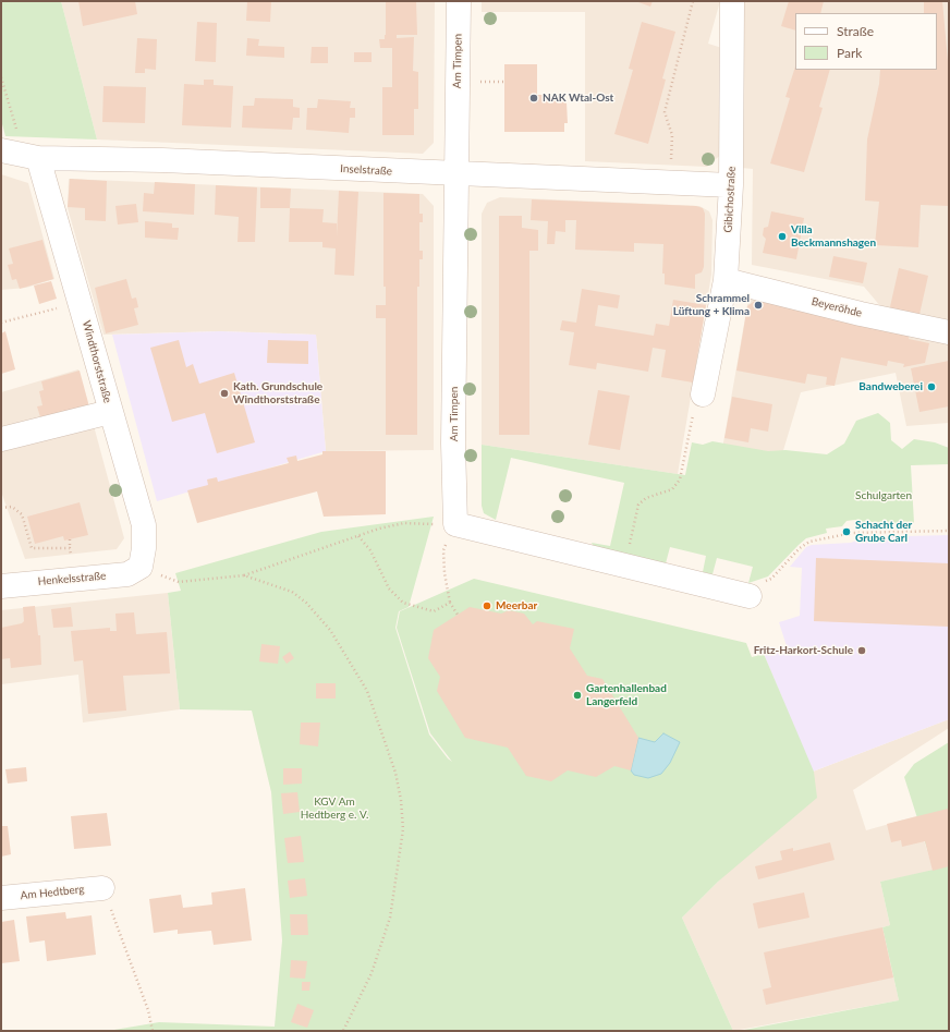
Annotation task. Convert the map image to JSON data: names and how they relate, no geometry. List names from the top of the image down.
{
  "streets": {
    "street": [
      "Am Timpen",
      "Inselstraße",
      "Gibichostraße",
      "Beyeröhde",
      "Windthorststraße",
      "Henkelsstraße",
      "Am Hedtberg"
    ]
  },
  "crossings": [
    ["Am Timpen", "Inselstraße"],
    ["Inselstraße", "Gibichostraße"],
    ["Inselstraße", "Windthorststraße"],
    ["Gibichostraße", "Beyeröhde"],
    ["Windthorststraße", "Henkelsstraße"]
  ],
  "parks": ["Schulgarten", "KGV Am Hedtberg e. V."],
  "places": [
    "NAK Wtal-Ost",
    "Villa Beckmannshagen",
    "Schrammel Lüftung + Klima",
    "Bandweberei",
    "Kath. Grundschule Windthorststraße",
    "Schacht der Grube Carl",
    "Meerbar",
    "Fritz-Harkort-Schule",
    "Gartenhallenbad Langerfeld"
  ],
  "legend": ["Straße", "Park"]
}
